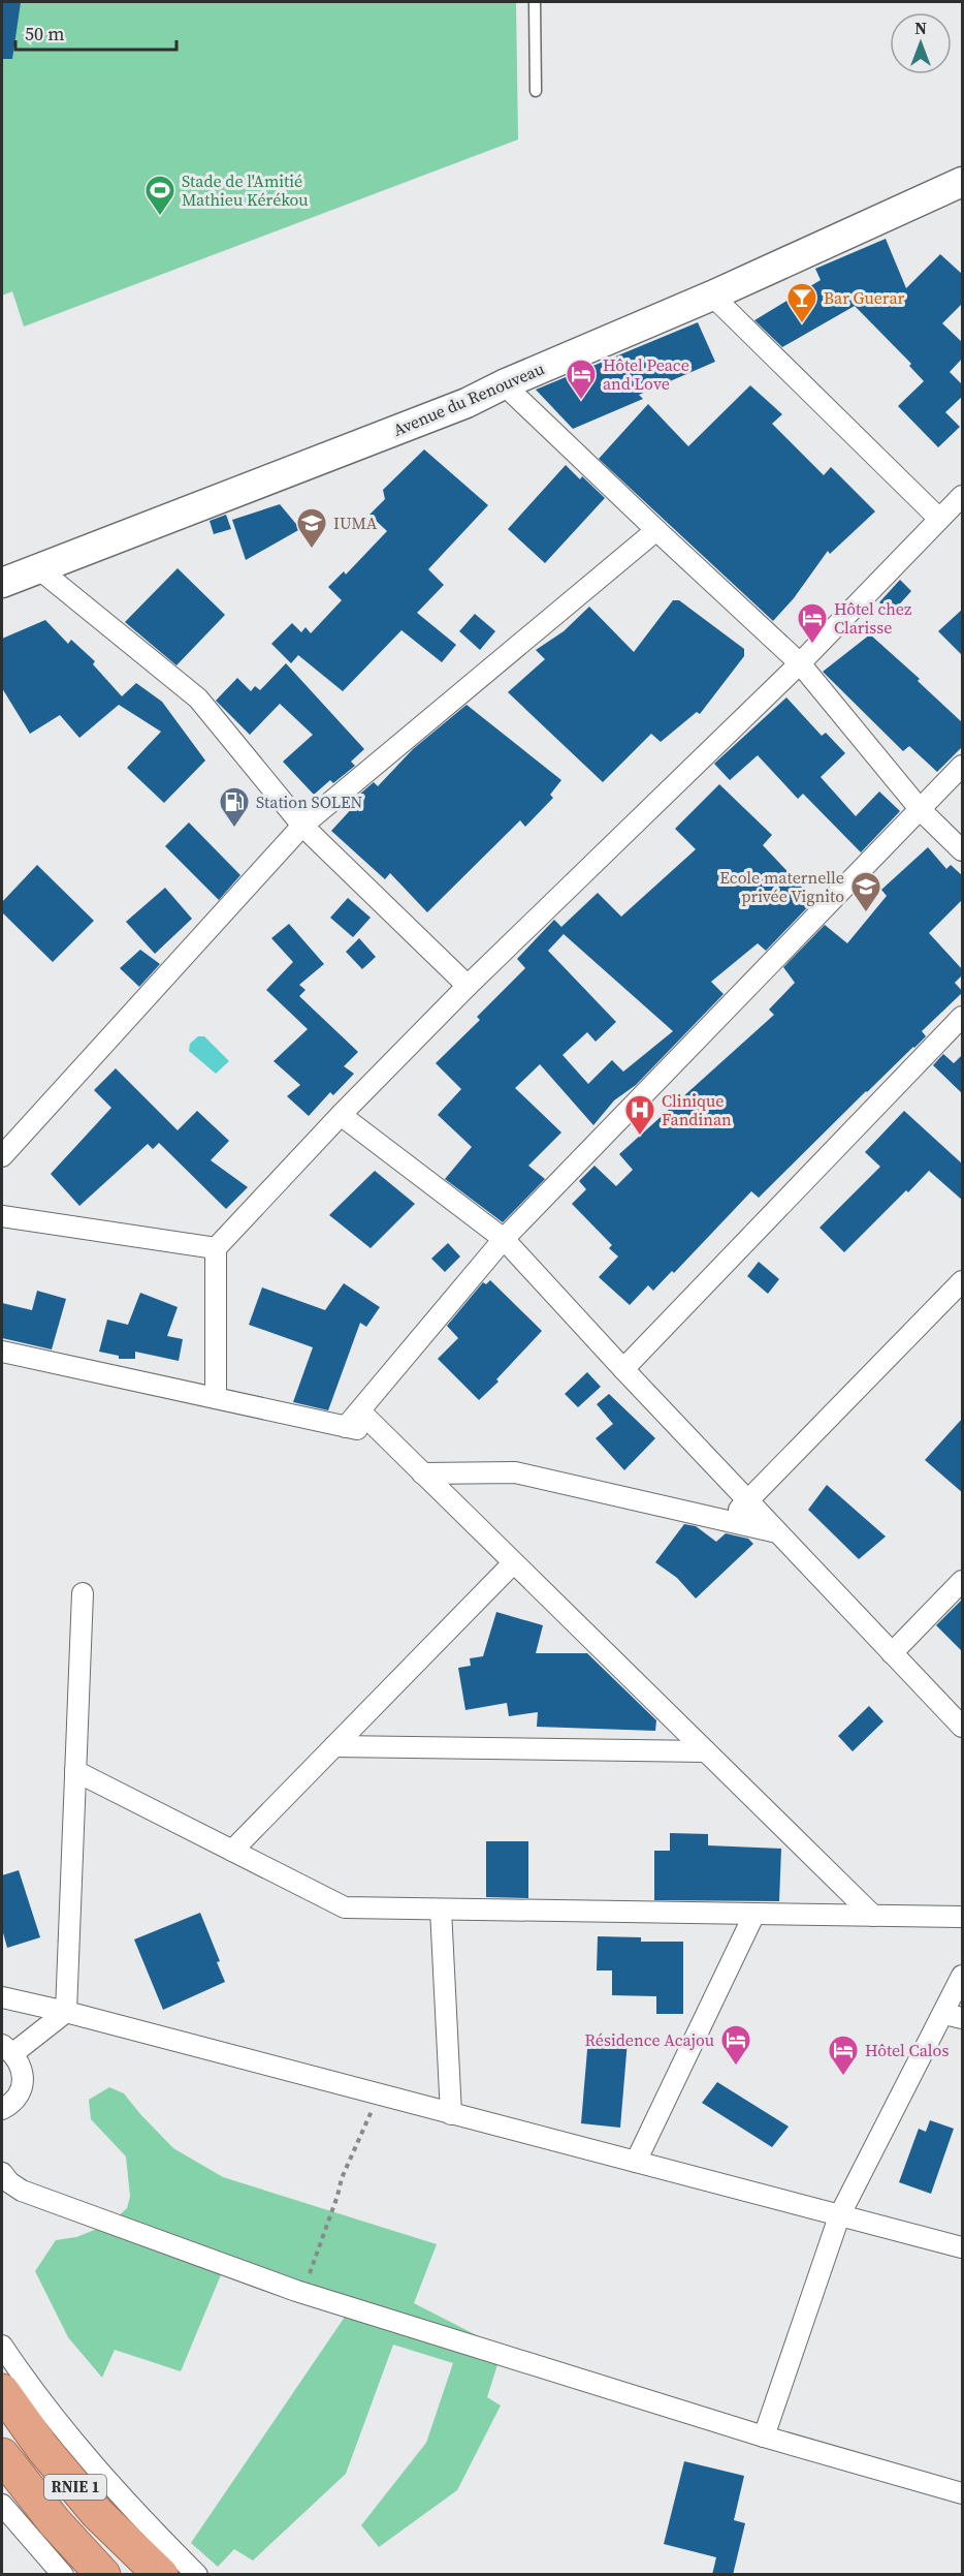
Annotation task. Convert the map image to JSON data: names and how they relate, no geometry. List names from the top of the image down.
{
  "streets": {
    "highway": ["RNIE 1"],
    "main road": ["Avenue du Renouveau"]
  },
  "places": {
    "sports": ["Stade de l'Amitié Mathieu Kérékou"],
    "bar": ["Bar Guerar"],
    "hotel": [
      "Hôtel Peace and Love",
      "Hôtel chez Clarisse",
      "Résidence Acajou",
      "Hôtel Calos"
    ],
    "school or university": ["IUMA", "Ecole maternelle privée Vignito"],
    "fuel station": ["Station SOLEN"],
    "hospital": ["Clinique Fandinan"]
  },
  "scale_bar": "50 m",
  "north": "top"
}
